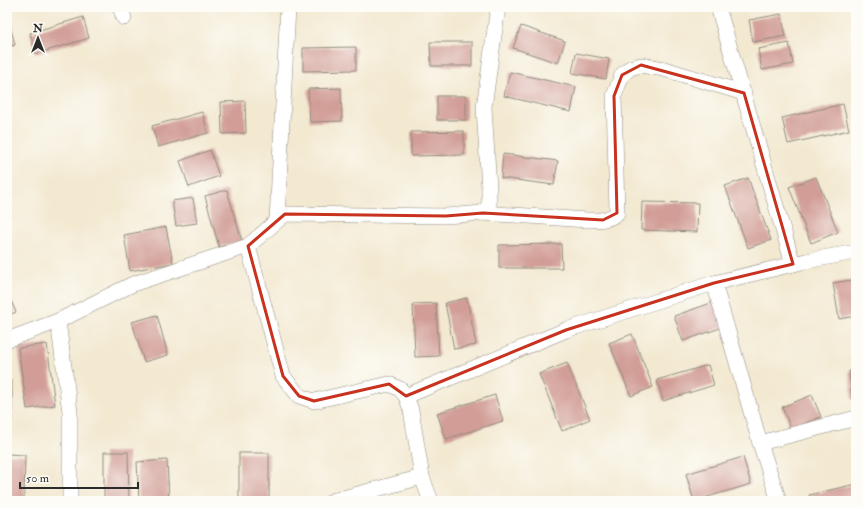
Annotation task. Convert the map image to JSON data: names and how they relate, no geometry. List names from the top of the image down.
{
  "scale_bar": "50 m",
  "north": "top"
}
